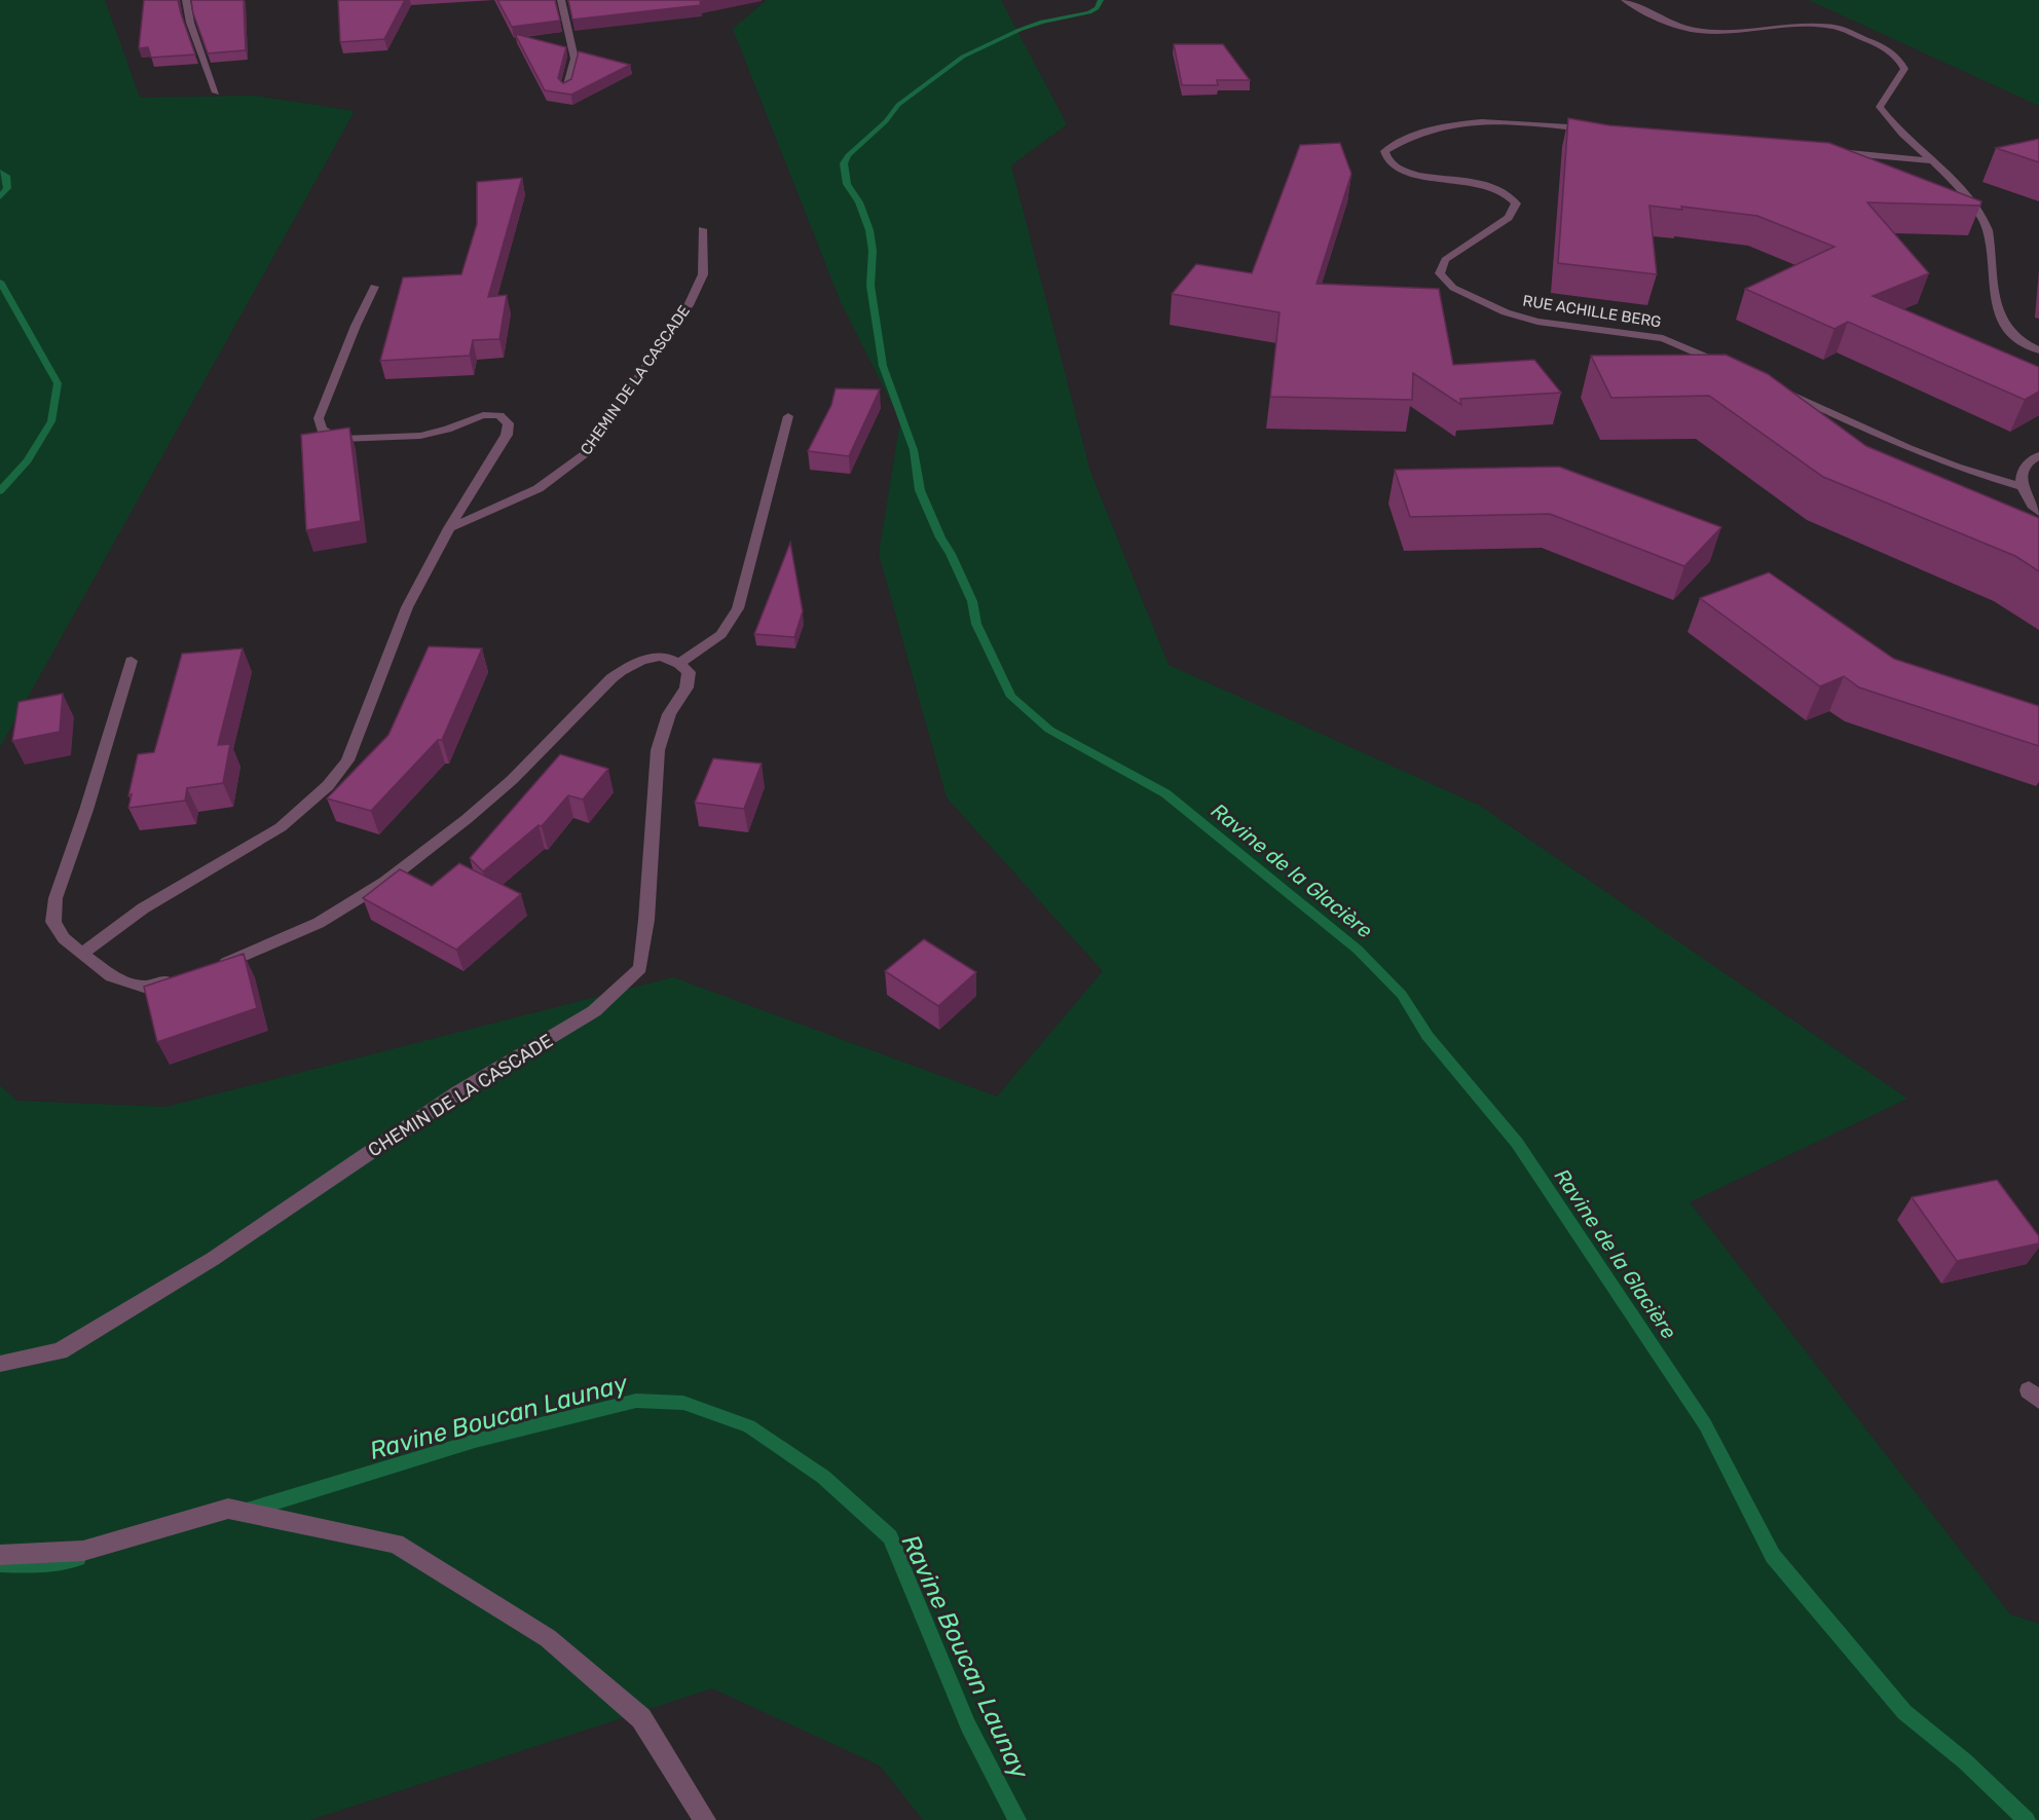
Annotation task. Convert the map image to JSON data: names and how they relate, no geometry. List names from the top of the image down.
{
  "streets": {
    "street": ["RUE ACHILLE BERG", "CHEMIN DE LA CASCADE"]
  },
  "water": ["Ravine de la Glacière", "Ravine Boucan Launay"]
}
